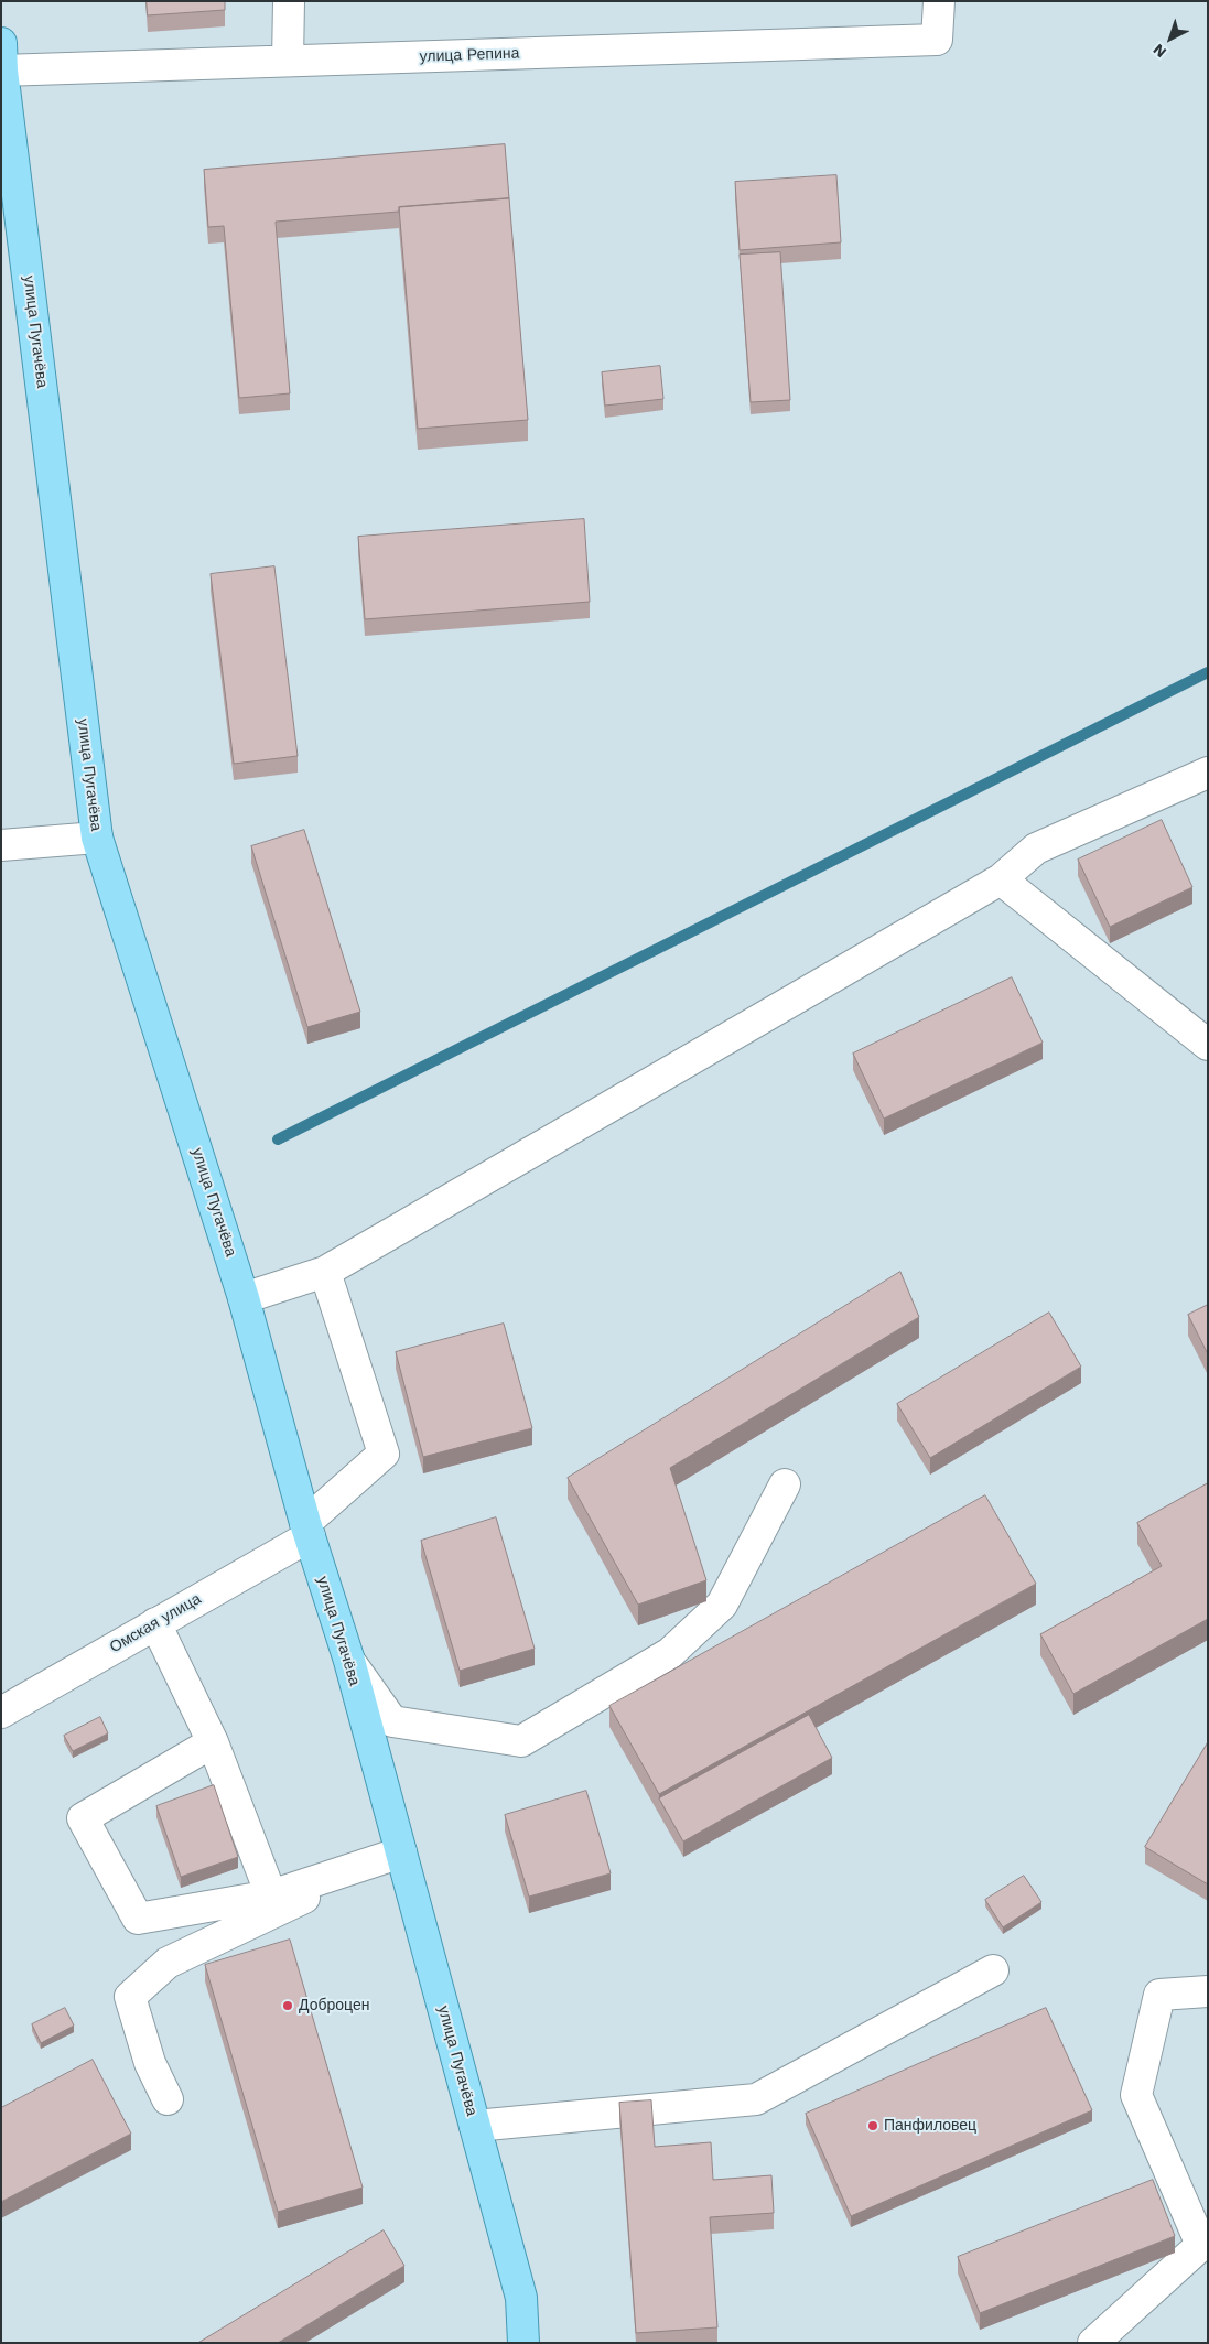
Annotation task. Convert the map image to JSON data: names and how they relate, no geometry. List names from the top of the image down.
{
  "streets": {
    "main road": ["улица Пугачёва"],
    "street": ["улица Репина", "Омская улица"]
  },
  "crossings": [
    ["улица Репина", "улица Пугачёва"],
    ["улица Пугачёва", "Омская улица"]
  ],
  "places": ["Доброцен", "Панфиловец"],
  "north": "bottom left"
}
